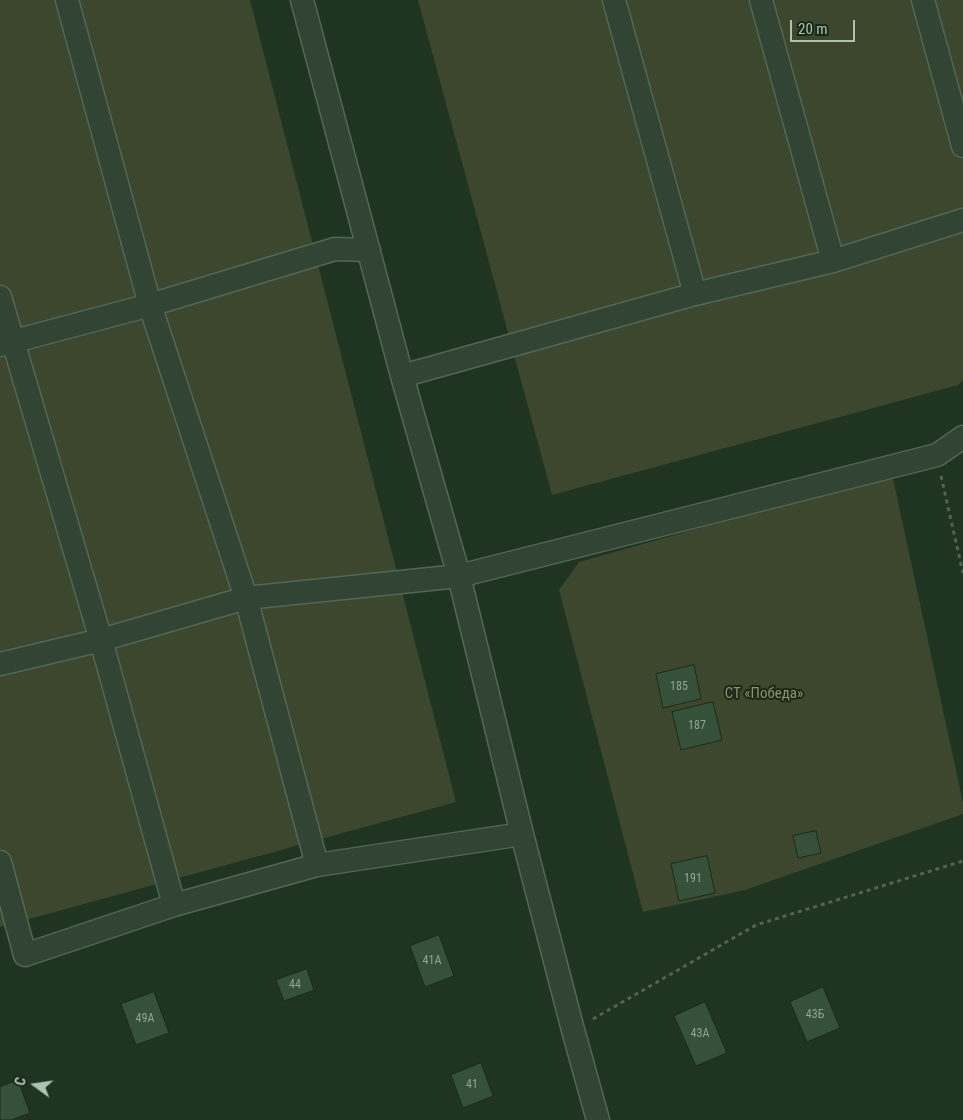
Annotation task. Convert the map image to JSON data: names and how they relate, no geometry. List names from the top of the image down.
{
  "parks": ["СТ «Победа»"],
  "house_numbers": [
    "185",
    "187",
    "191",
    "41А",
    "44",
    "43Б",
    "49А",
    "43А",
    "41"
  ],
  "scale_bar": "20 m",
  "north": "left"
}
